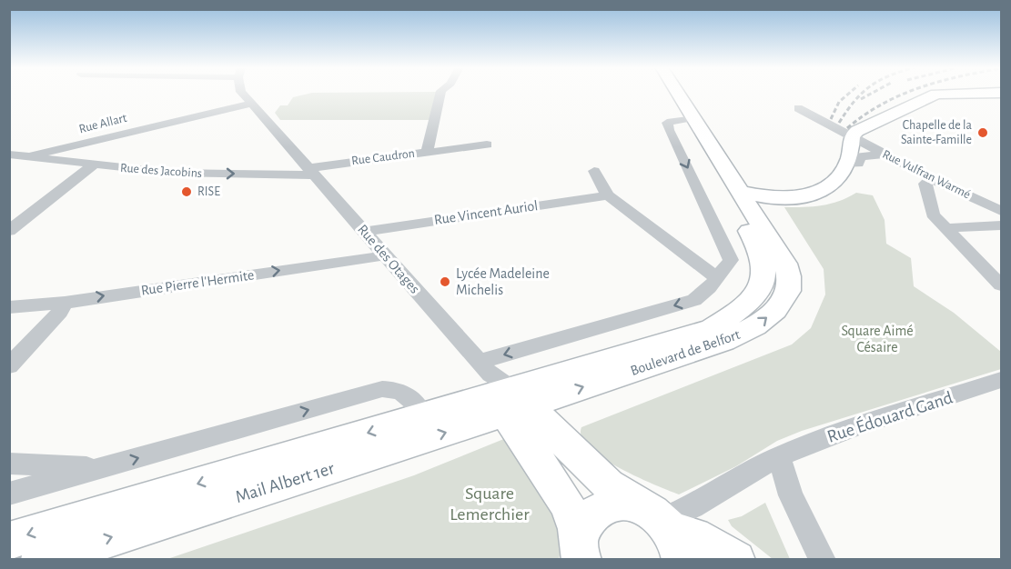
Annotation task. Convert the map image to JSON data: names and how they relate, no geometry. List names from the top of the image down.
{
  "streets": {
    "main road": ["Boulevard de Belfort", "Mail Albert 1er"],
    "street": [
      "Rue Allart",
      "Rue Caudron",
      "Rue des Jacobins",
      "Rue Vulfran Warmé",
      "Rue Vincent Auriol",
      "Rue des Otages",
      "Rue Pierre l'Hermite",
      "Rue Édouard Gand"
    ]
  },
  "crossings": [
    ["Rue Allart", "Rue des Jacobins"],
    ["Rue Allart", "Rue des Otages"],
    ["Rue Caudron", "Rue des Jacobins"],
    ["Rue Caudron", "Rue des Otages"],
    ["Rue des Jacobins", "Rue des Otages"],
    ["Rue Vincent Auriol", "Rue des Otages"],
    ["Rue des Otages", "Rue Pierre l'Hermite"],
    ["Rue des Otages", "Boulevard de Belfort"],
    ["Rue des Otages", "Mail Albert 1er"],
    ["Boulevard de Belfort", "Mail Albert 1er"]
  ],
  "one_way": ["Rue des Jacobins"],
  "parks": ["Square Aimé Césaire", "Square Lemerchier"],
  "places": ["Chapelle de la Sainte-Famille", "RISE", "Lycée Madeleine Michelis"]
}
